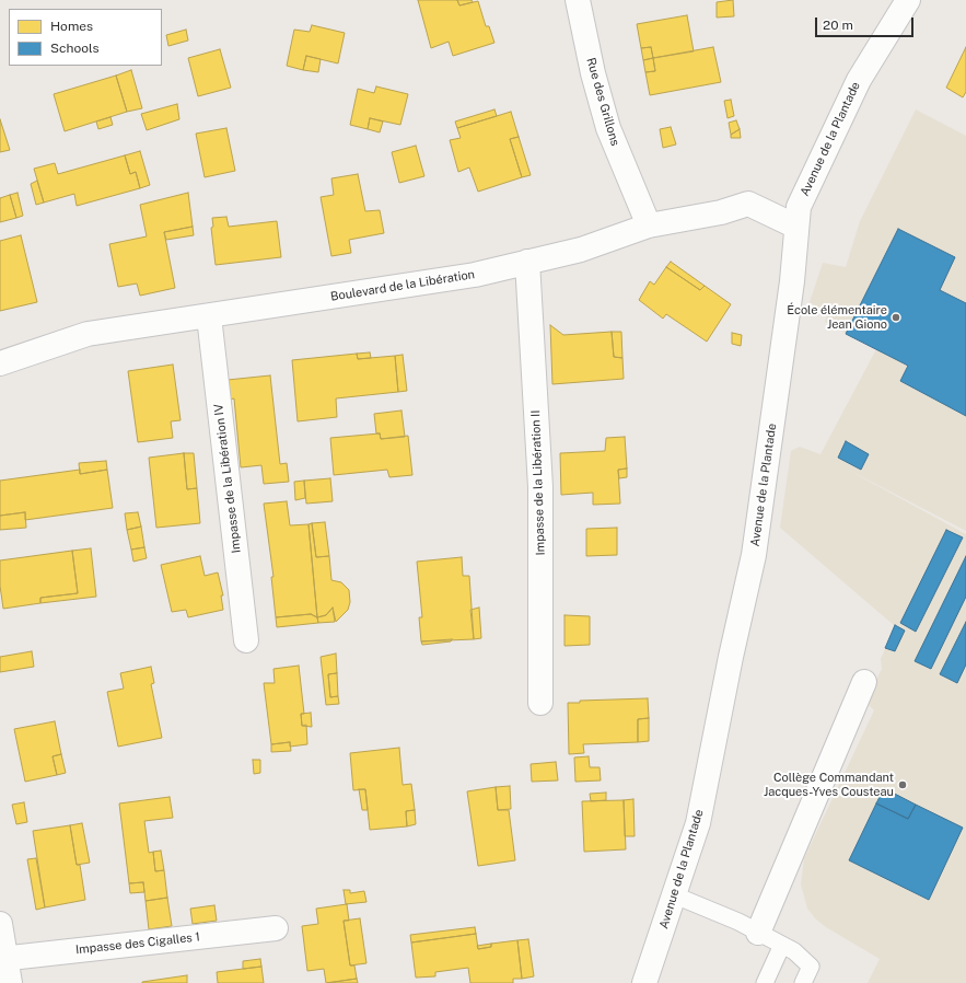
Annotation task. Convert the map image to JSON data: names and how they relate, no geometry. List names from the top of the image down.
{
  "streets": {
    "street": [
      "Rue des Grillons",
      "Avenue de la Plantade",
      "Boulevard de la Libération",
      "Impasse de la Libération IV",
      "Impasse de la Libération II",
      "Impasse des Cigalles 1"
    ]
  },
  "crossings": [
    ["Rue des Grillons", "Boulevard de la Libération"],
    ["Avenue de la Plantade", "Boulevard de la Libération"],
    ["Boulevard de la Libération", "Impasse de la Libération IV"],
    ["Boulevard de la Libération", "Impasse de la Libération II"]
  ],
  "places": ["École élémentaire Jean Giono", "Collège Commandant Jacques-Yves Cousteau"],
  "legend": ["Homes", "Schools"],
  "scale_bar": "20 m"
}
